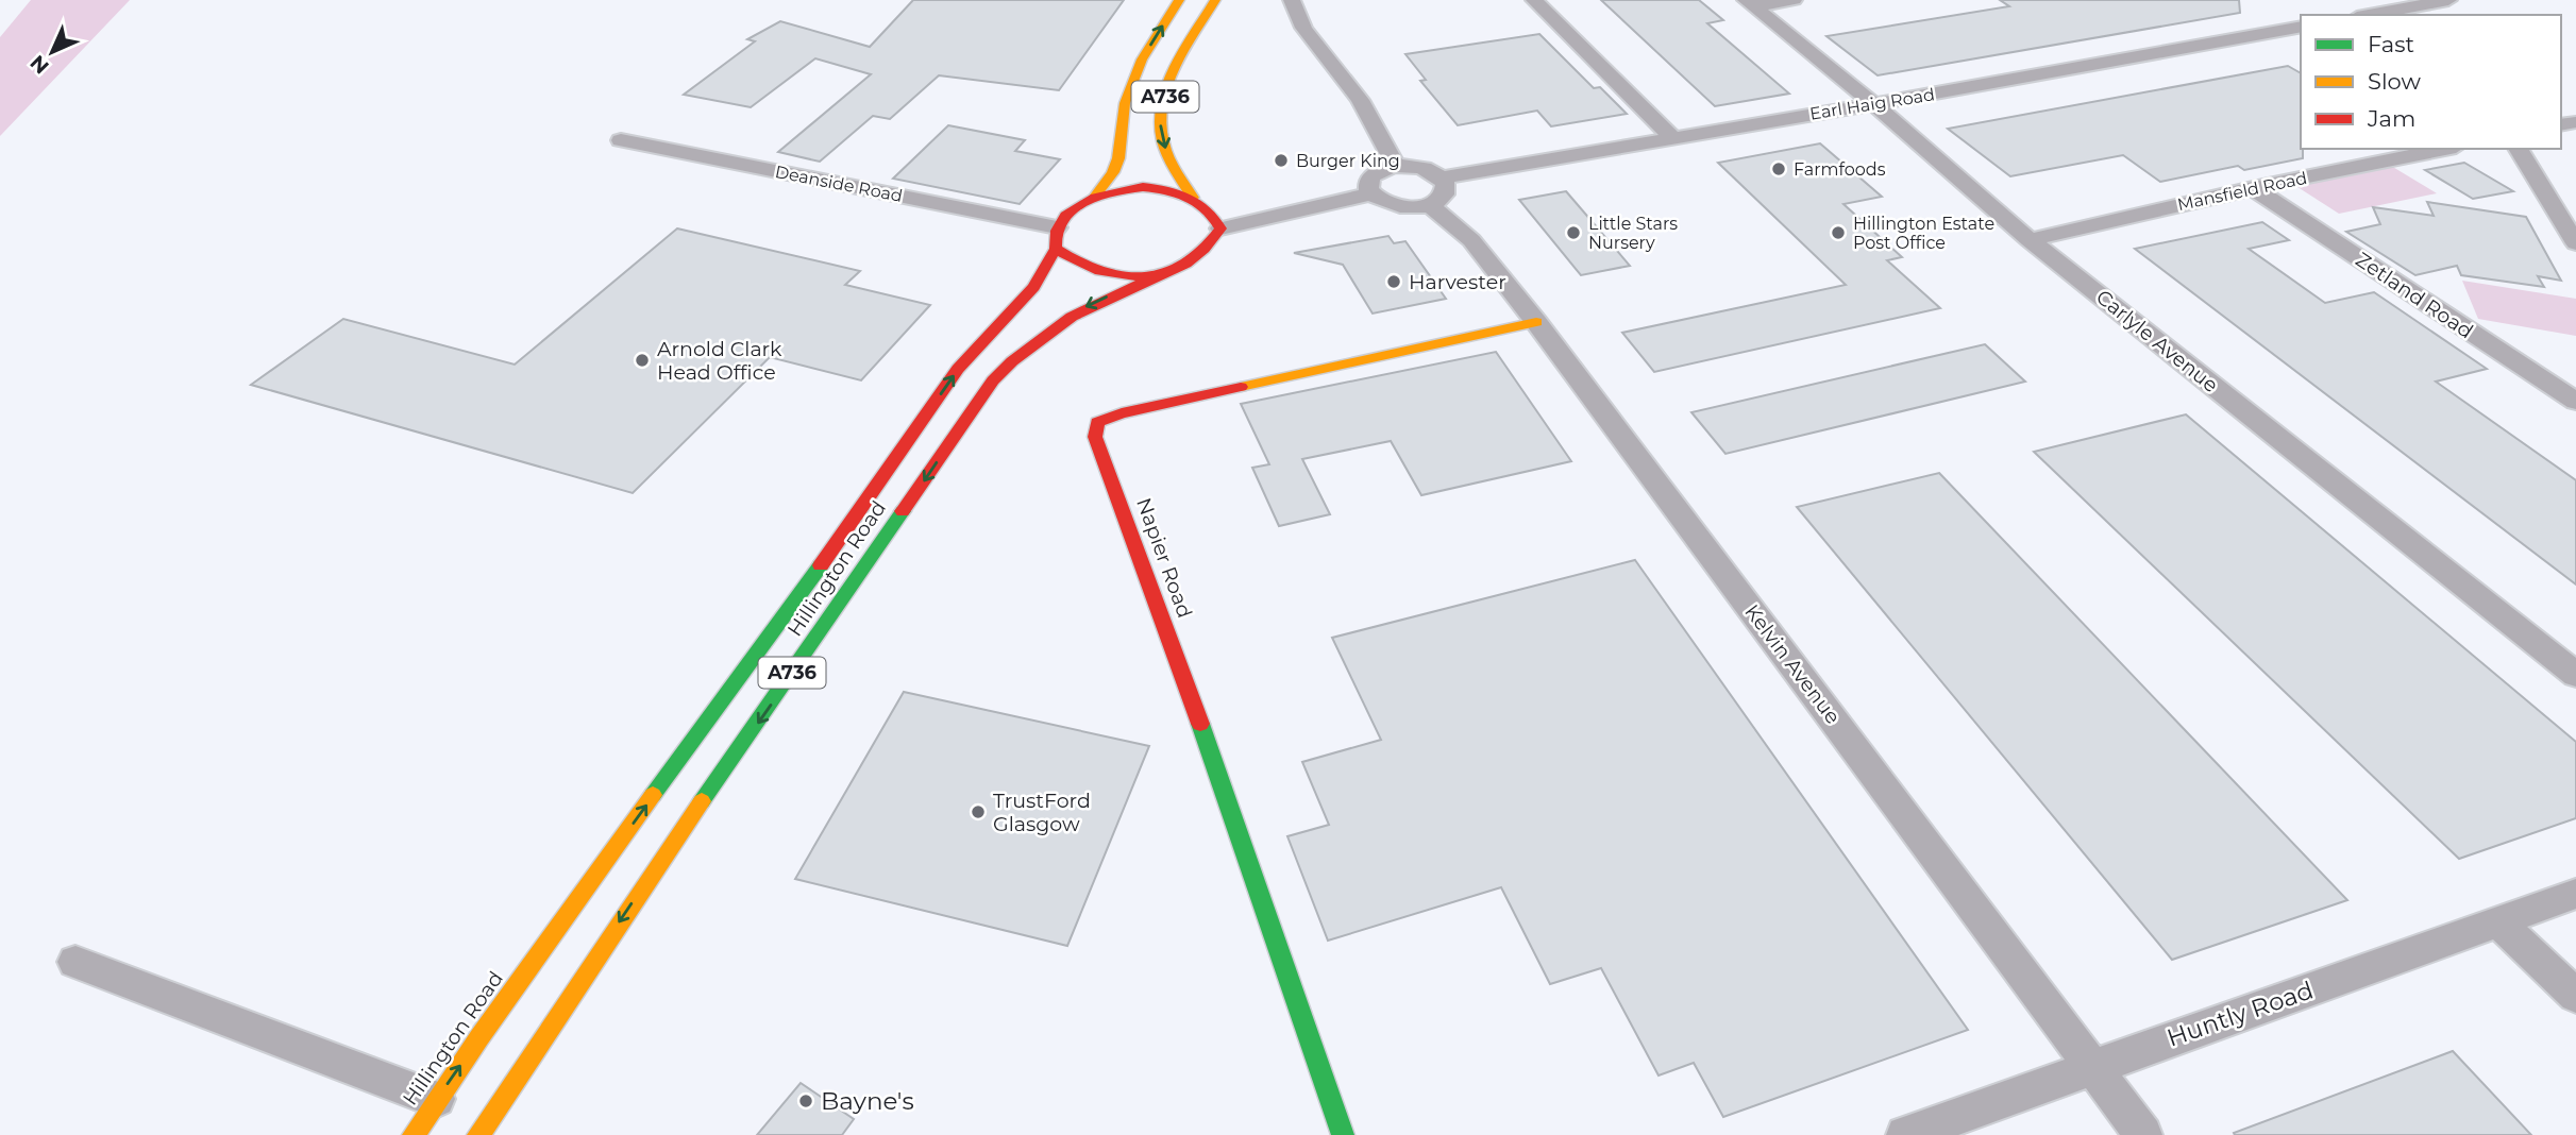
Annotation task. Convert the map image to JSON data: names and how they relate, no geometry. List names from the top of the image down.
{
  "streets": {
    "main road": ["A736", "Napier Road", "Hillington Road"],
    "street": [
      "Earl Haig Road",
      "Deanside Road",
      "Mansfield Road",
      "Zetland Road",
      "Carlyle Avenue",
      "Kelvin Avenue",
      "Huntly Road"
    ]
  },
  "crossings": [
    ["A736", "Deanside Road"],
    ["A736", "Hillington Road"],
    ["Earl Haig Road", "Carlyle Avenue"],
    ["Earl Haig Road", "Kelvin Avenue"],
    ["Mansfield Road", "Zetland Road"],
    ["Mansfield Road", "Carlyle Avenue"],
    ["Napier Road", "Kelvin Avenue"],
    ["Kelvin Avenue", "Huntly Road"]
  ],
  "places": [
    "Burger King",
    "Farmfoods",
    "Little Stars Nursery",
    "Hillington Estate Post Office",
    "Harvester",
    "Arnold Clark Head Office",
    "TrustFord Glasgow",
    "Bayne's"
  ],
  "legend": ["Fast", "Slow", "Jam"],
  "north": "bottom left"
}
